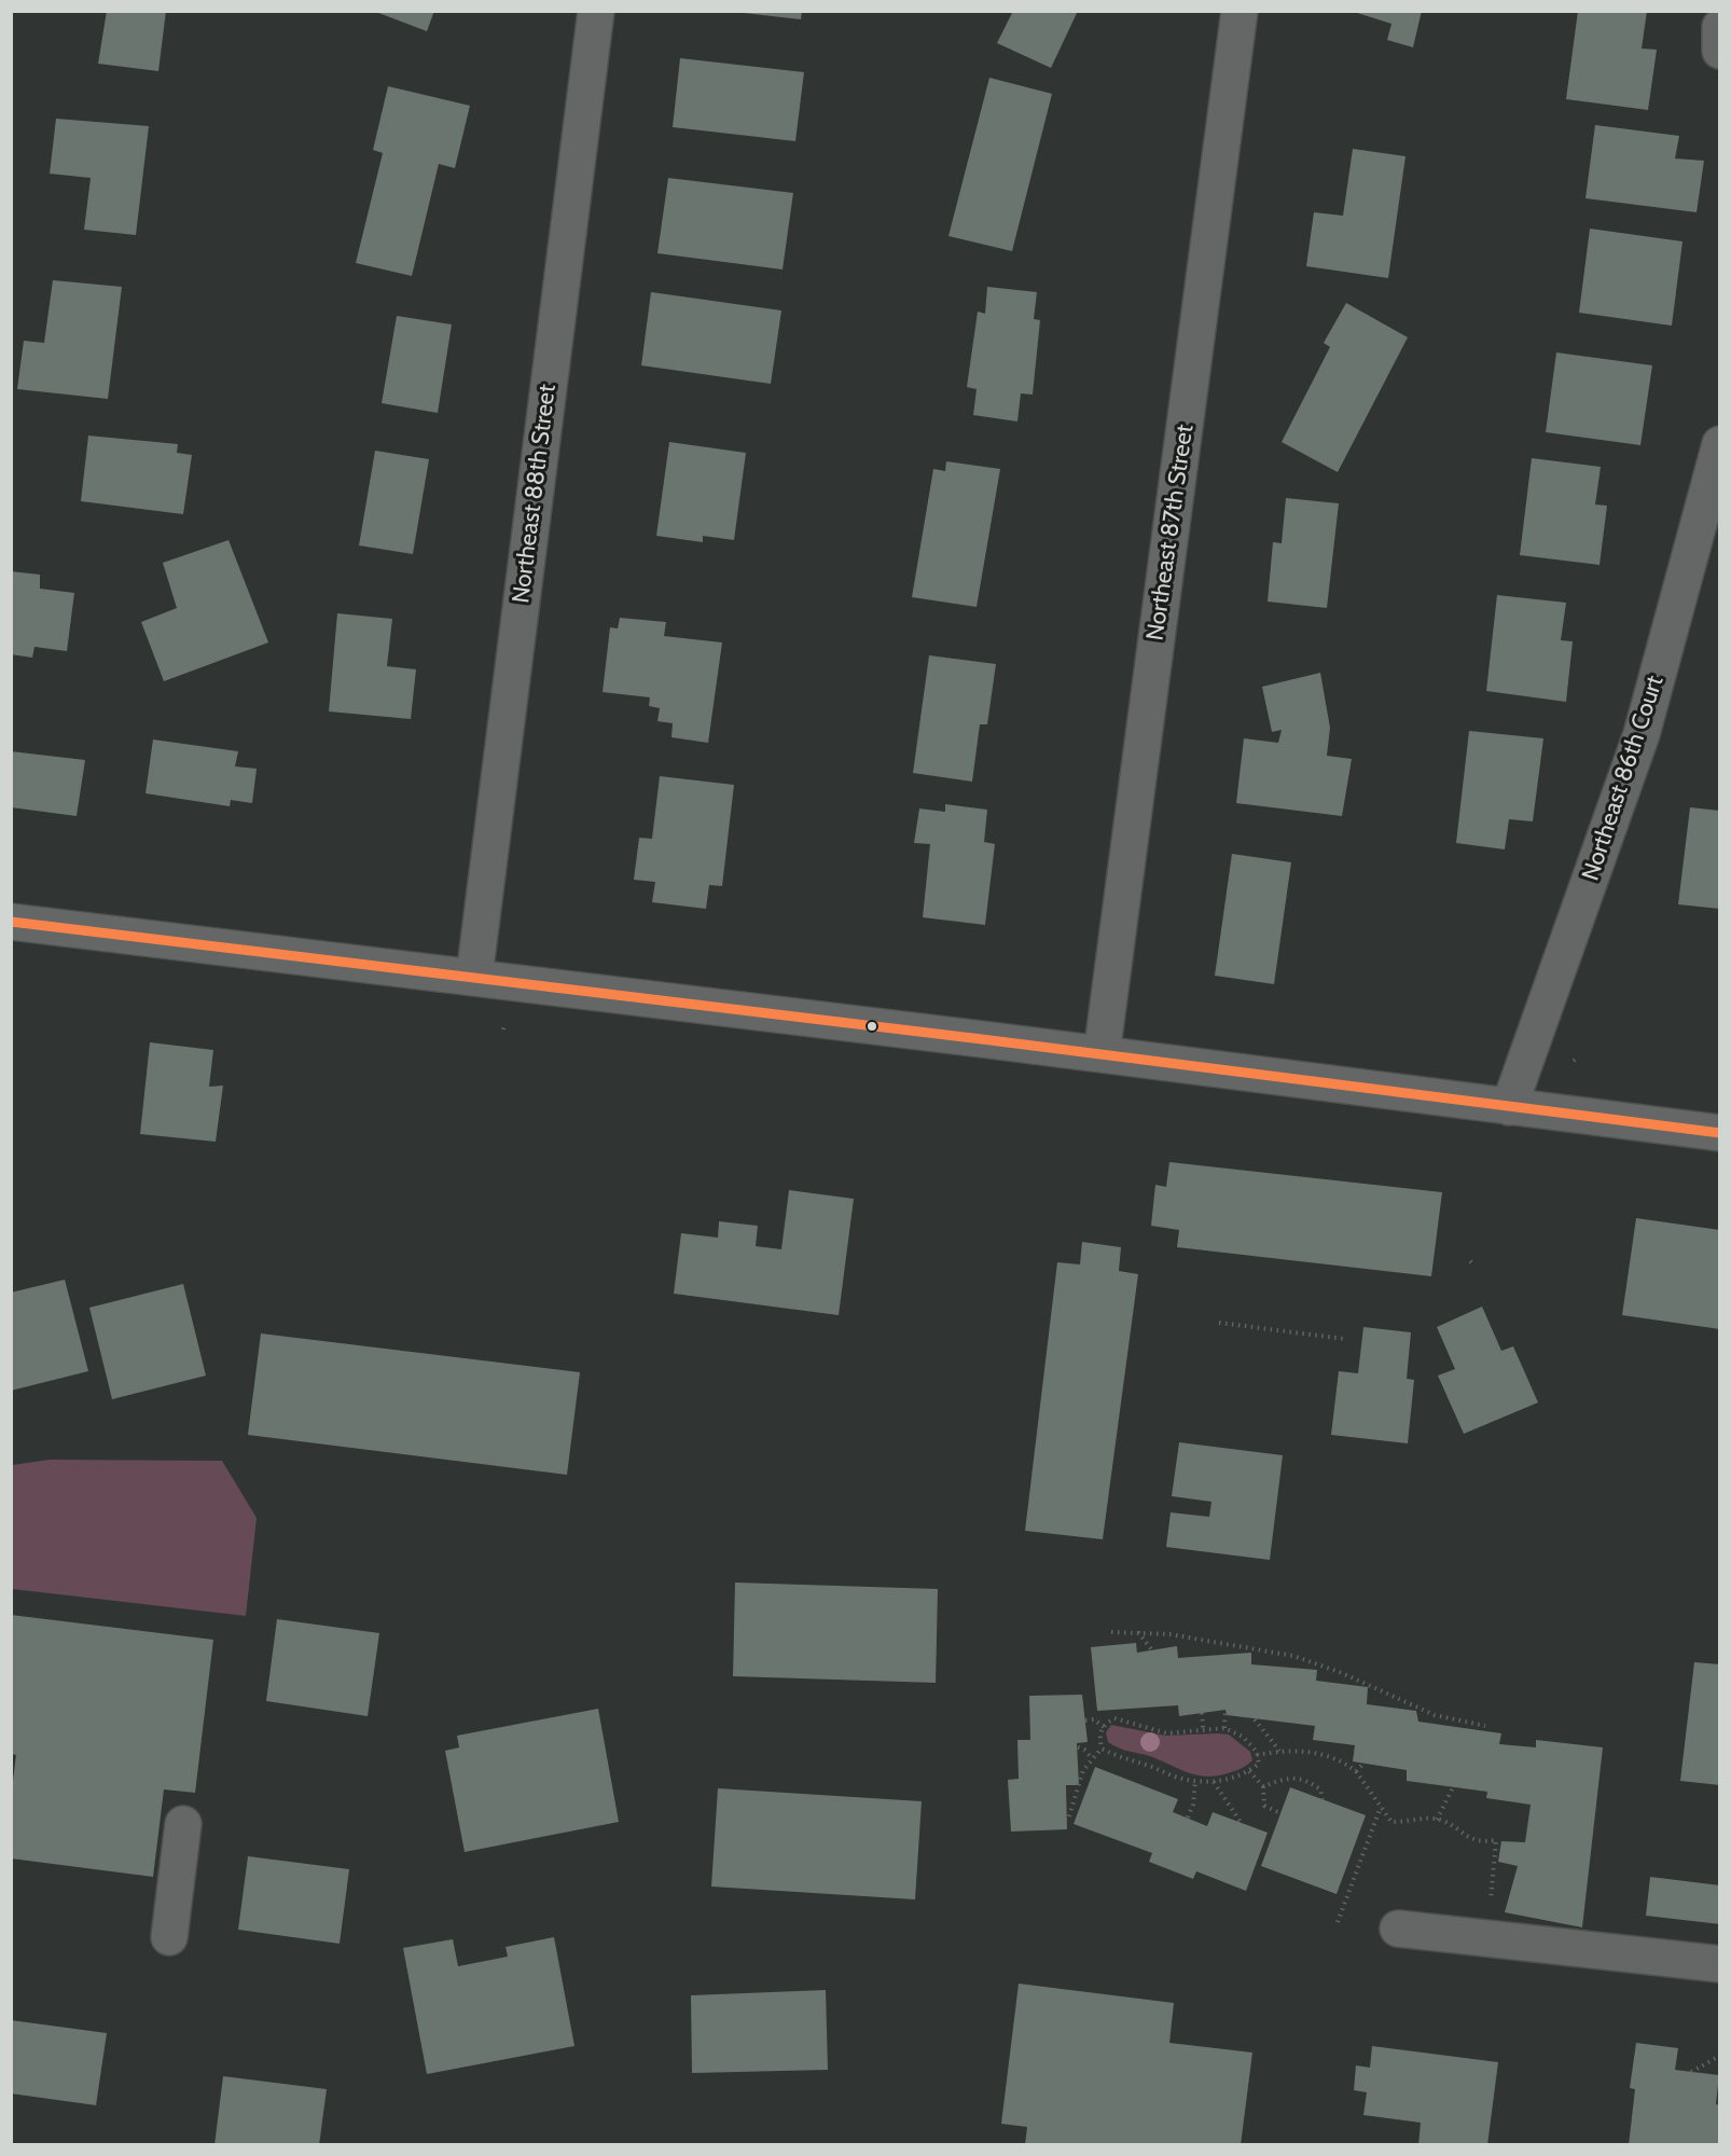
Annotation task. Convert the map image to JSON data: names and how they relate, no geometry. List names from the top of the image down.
{
  "streets": {
    "street": ["Northeast 88th Street", "Northeast 87th Street", "Northeast 86th Court"]
  }
}
